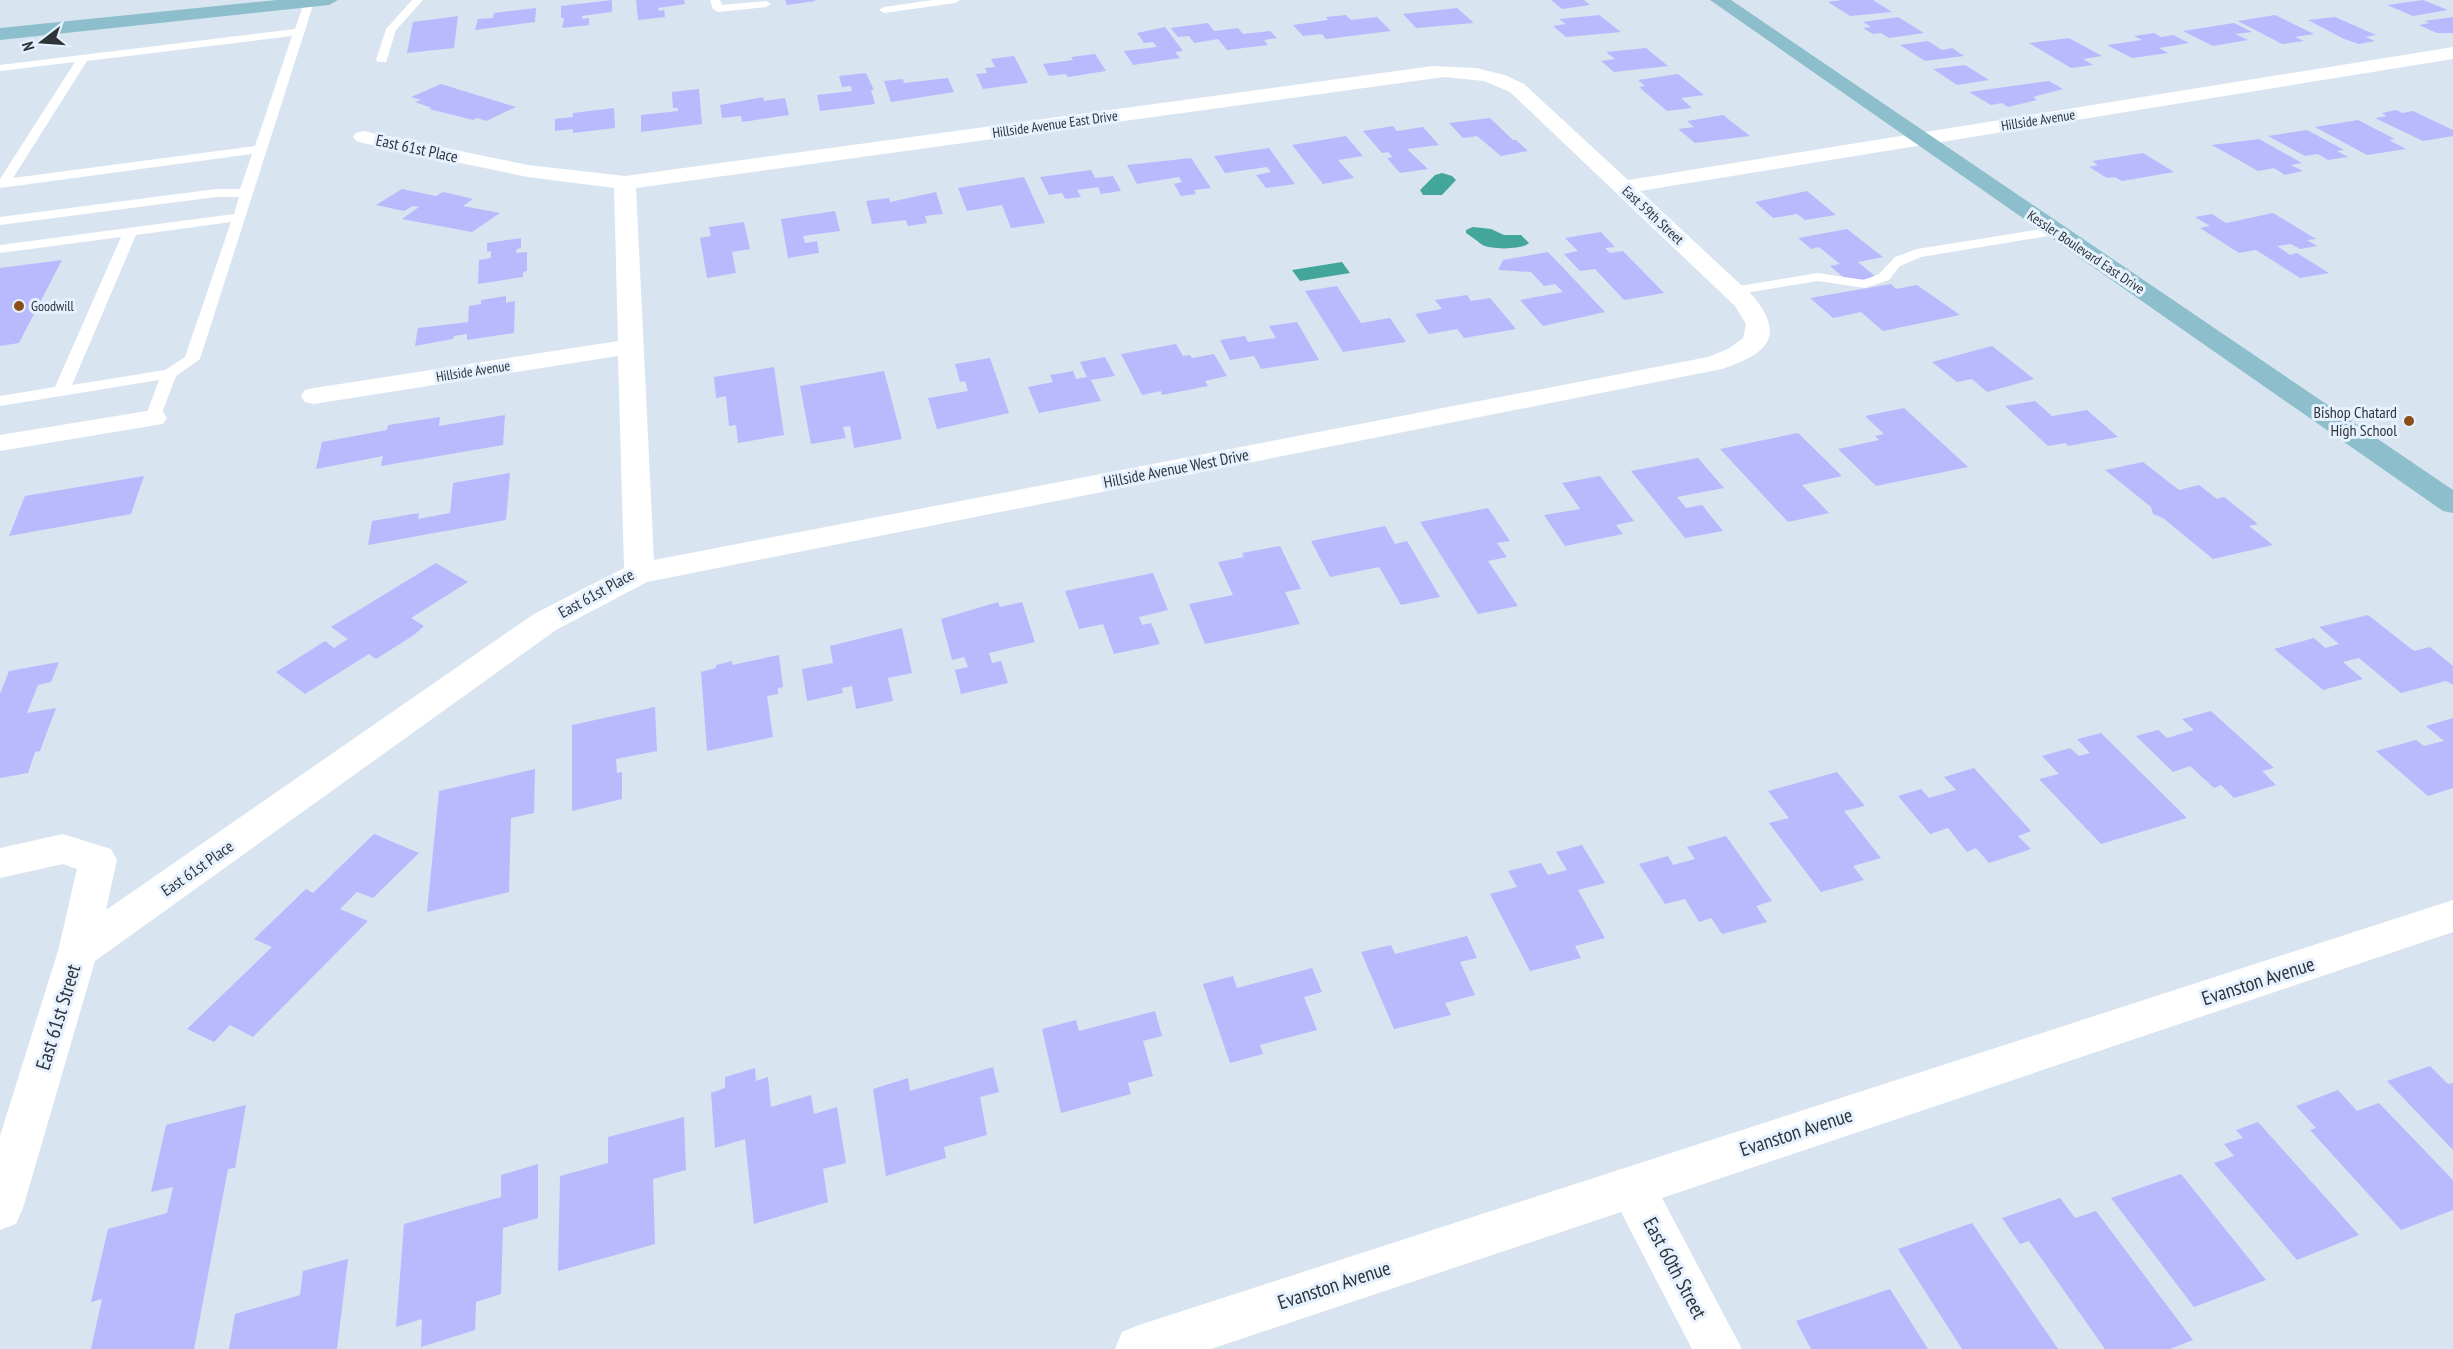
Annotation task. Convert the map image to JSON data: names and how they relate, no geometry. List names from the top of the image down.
{
  "streets": {
    "main road": ["Kessler Boulevard East Drive"],
    "street": [
      "Hillside Avenue",
      "Hillside Avenue East Drive",
      "East 61st Place",
      "East 59th Street",
      "Hillside Avenue West Drive",
      "Evanston Avenue",
      "East 61st Street",
      "East 60th Street"
    ]
  },
  "crossings": [
    ["Hillside Avenue", "East 61st Place"],
    ["Hillside Avenue", "East 59th Street"],
    ["Hillside Avenue", "Kessler Boulevard East Drive"],
    ["Hillside Avenue East Drive", "East 61st Place"],
    ["Hillside Avenue East Drive", "East 59th Street"],
    ["East 61st Place", "Hillside Avenue West Drive"],
    ["East 61st Place", "East 61st Street"],
    ["East 59th Street", "Hillside Avenue West Drive"],
    ["Evanston Avenue", "East 60th Street"]
  ],
  "places": ["Goodwill", "Bishop Chatard High School"],
  "north": "left"
}
